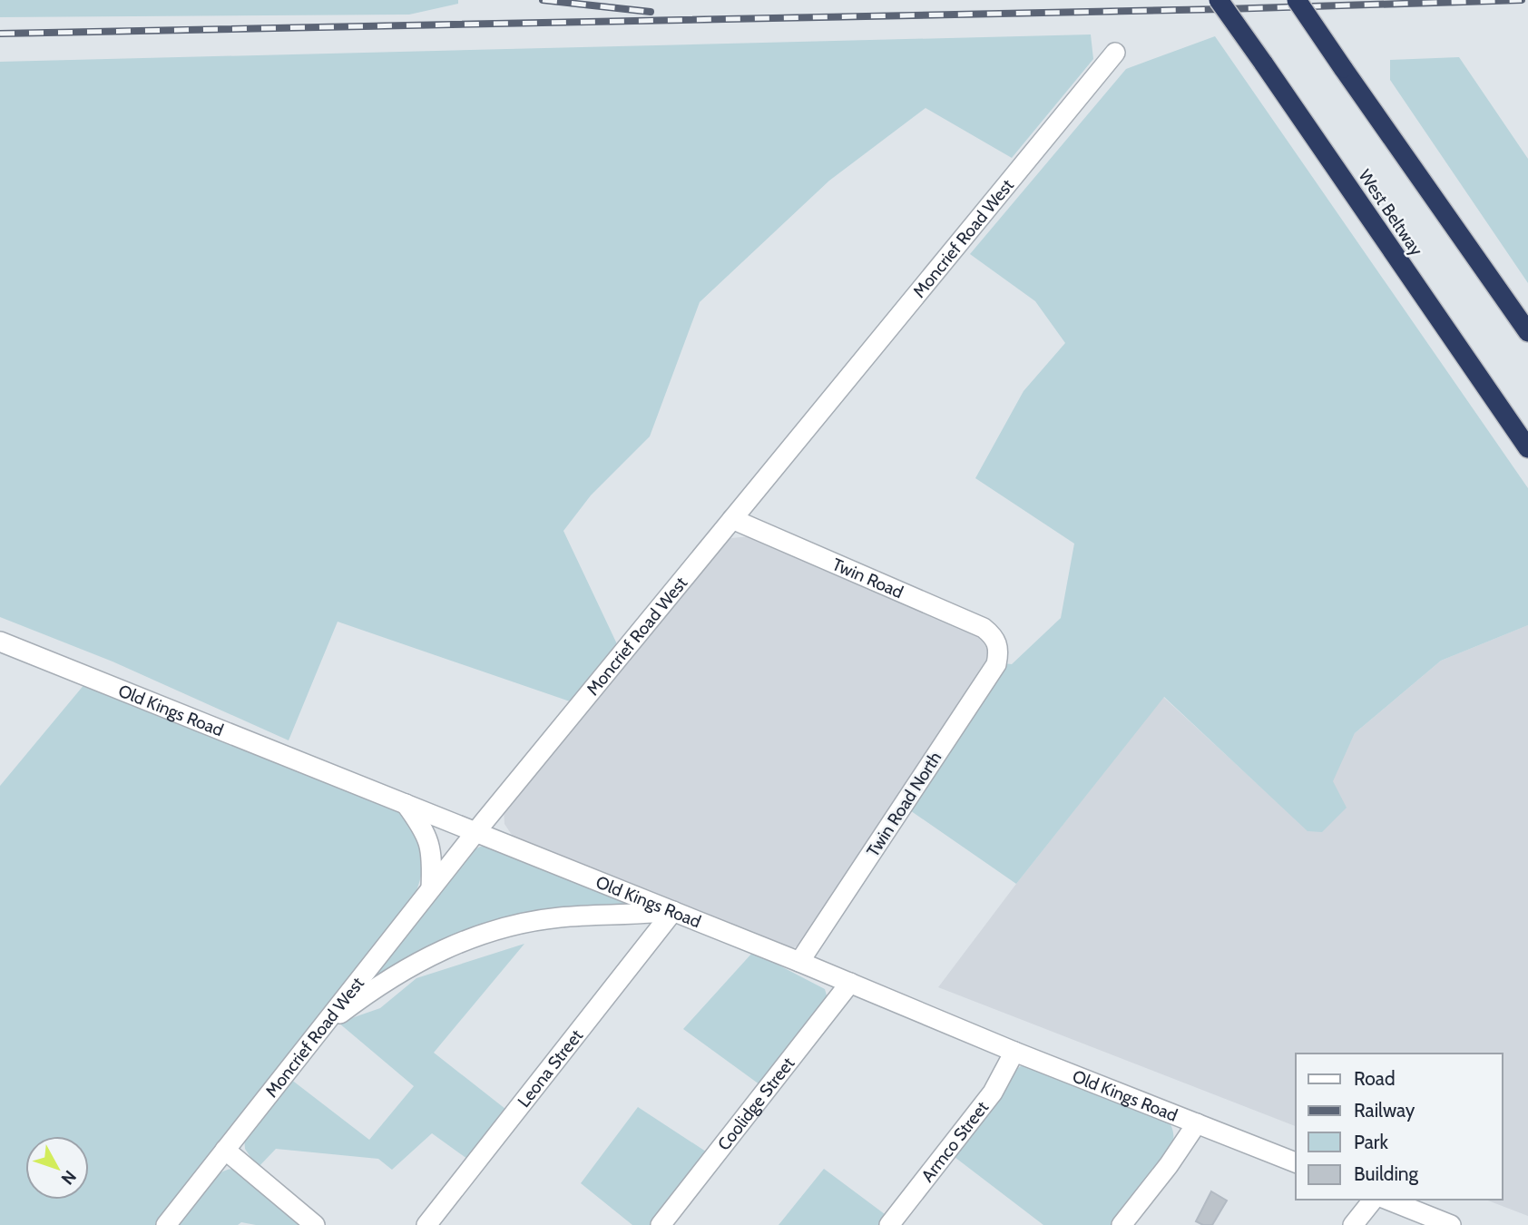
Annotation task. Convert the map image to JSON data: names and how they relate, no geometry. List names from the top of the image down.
{
  "streets": {
    "highway": ["West Beltway"],
    "street": [
      "Moncrief Road West",
      "Twin Road",
      "Old Kings Road",
      "Twin Road North",
      "Leona Street",
      "Coolidge Street",
      "Armco Street"
    ]
  },
  "crossings": [
    ["Moncrief Road West", "Twin Road"],
    ["Moncrief Road West", "Old Kings Road"],
    ["Twin Road", "Twin Road North"],
    ["Old Kings Road", "Twin Road North"],
    ["Old Kings Road", "Leona Street"],
    ["Old Kings Road", "Coolidge Street"],
    ["Old Kings Road", "Armco Street"]
  ],
  "legend": [
    "Road",
    "Railway",
    "Park",
    "Building"
  ],
  "north": "bottom right"
}
